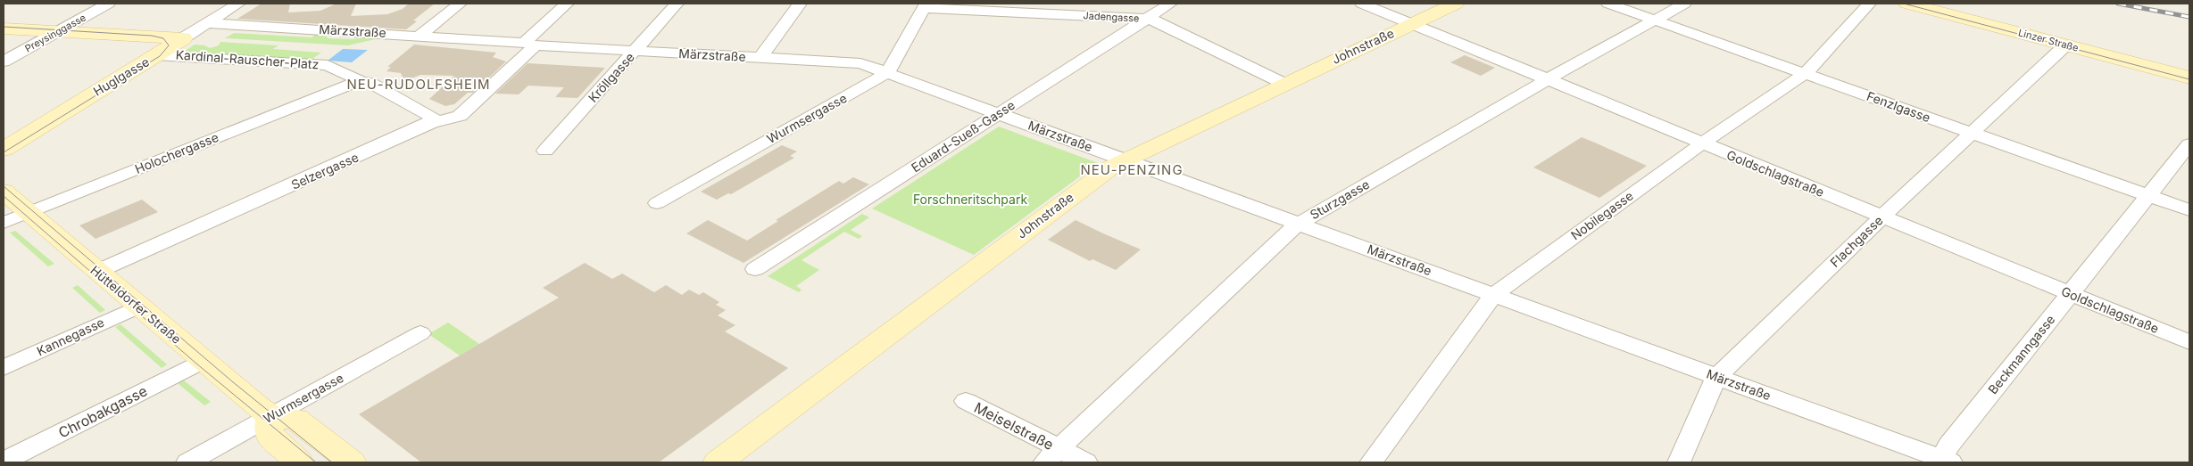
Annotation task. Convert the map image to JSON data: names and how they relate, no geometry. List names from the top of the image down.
{
  "streets": {
    "main road": [
      "Linzer Straße",
      "Johnstraße",
      "Huglgasse",
      "Hütteldorfer Straße"
    ],
    "street": [
      "Jadengasse",
      "Märzstraße",
      "Preysinggasse",
      "Kardinal-Rauscher-Platz",
      "Kröllgasse",
      "Fenzlgasse",
      "Wurmsergasse",
      "Eduard-Sueß-Gasse",
      "Holochergasse",
      "Selzergasse",
      "Goldschlagstraße",
      "Sturzgasse",
      "Nobilegasse",
      "Flachgasse",
      "Kannegasse",
      "Beckmanngasse",
      "Chrobakgasse",
      "Meiselstraße"
    ]
  },
  "crossings": [
    ["Jadengasse", "Johnstraße"],
    ["Jadengasse", "Eduard-Sueß-Gasse"],
    ["Märzstraße", "Johnstraße"],
    ["Märzstraße", "Huglgasse"],
    ["Märzstraße", "Kröllgasse"],
    ["Märzstraße", "Wurmsergasse"],
    ["Märzstraße", "Eduard-Sueß-Gasse"],
    ["Märzstraße", "Selzergasse"],
    ["Märzstraße", "Sturzgasse"],
    ["Märzstraße", "Nobilegasse"],
    ["Märzstraße", "Flachgasse"],
    ["Märzstraße", "Beckmanngasse"],
    ["Linzer Straße", "Flachgasse"],
    ["Johnstraße", "Goldschlagstraße"],
    ["Kardinal-Rauscher-Platz", "Huglgasse"],
    ["Kardinal-Rauscher-Platz", "Holochergasse"],
    ["Fenzlgasse", "Sturzgasse"],
    ["Fenzlgasse", "Nobilegasse"],
    ["Fenzlgasse", "Flachgasse"],
    ["Fenzlgasse", "Beckmanngasse"],
    ["Wurmsergasse", "Hütteldorfer Straße"],
    ["Holochergasse", "Hütteldorfer Straße"],
    ["Selzergasse", "Hütteldorfer Straße"],
    ["Goldschlagstraße", "Sturzgasse"],
    ["Goldschlagstraße", "Nobilegasse"],
    ["Goldschlagstraße", "Flachgasse"],
    ["Goldschlagstraße", "Beckmanngasse"],
    ["Sturzgasse", "Meiselstraße"],
    ["Hütteldorfer Straße", "Kannegasse"],
    ["Hütteldorfer Straße", "Chrobakgasse"]
  ],
  "districts": ["NEU-RUDOLFSHEIM", "NEU-PENZING"],
  "parks": ["Forschneritschpark"]
}
